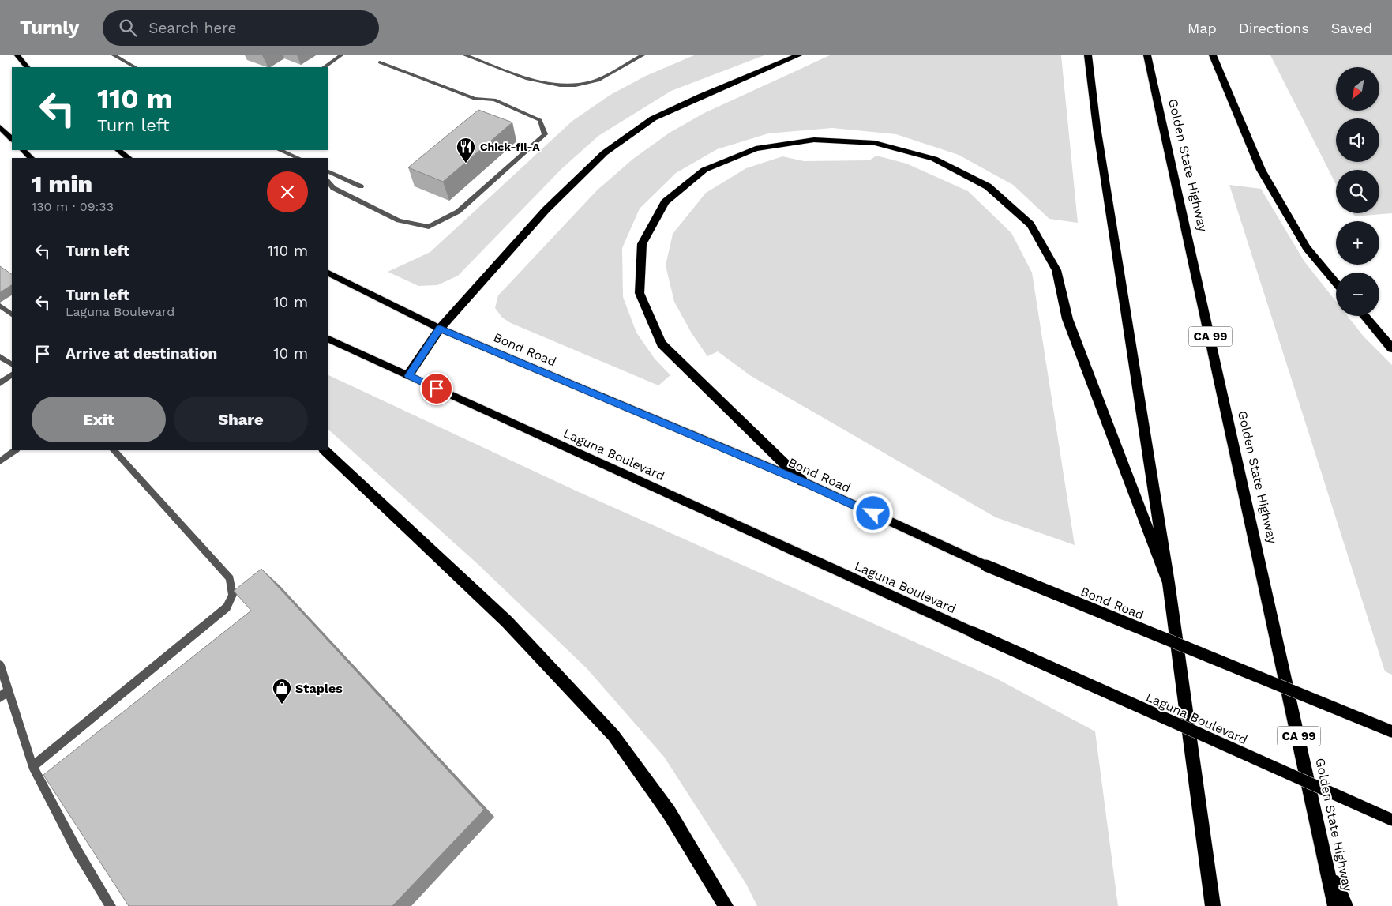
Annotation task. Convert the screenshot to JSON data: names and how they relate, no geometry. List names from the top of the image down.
{
  "streets": {
    "highway": ["Golden State Highway", "CA 99"],
    "main road": ["Bond Road", "Laguna Boulevard"]
  },
  "places": {
    "restaurant": ["Chick-fil-A"],
    "shop": ["Staples"]
  },
  "north": "bottom left",
  "page": {
    "header": "Turnly",
    "search": "Search here",
    "nav": ["Map", "Directions", "Saved"],
    "map_buttons": ["+", "−"],
    "turn": ["110 m", "Turn left"],
    "heading": ["1 min", "130 m · 09:33"],
    "list": [
      {
        "name": "Turn left",
        "value": "110 m"
      },
      {
        "name": "Turn left",
        "note": "Laguna Boulevard",
        "value": "10 m"
      },
      {
        "name": "Arrive at destination",
        "value": "10 m"
      }
    ],
    "buttons": ["Exit", "Share"]
  }
}
